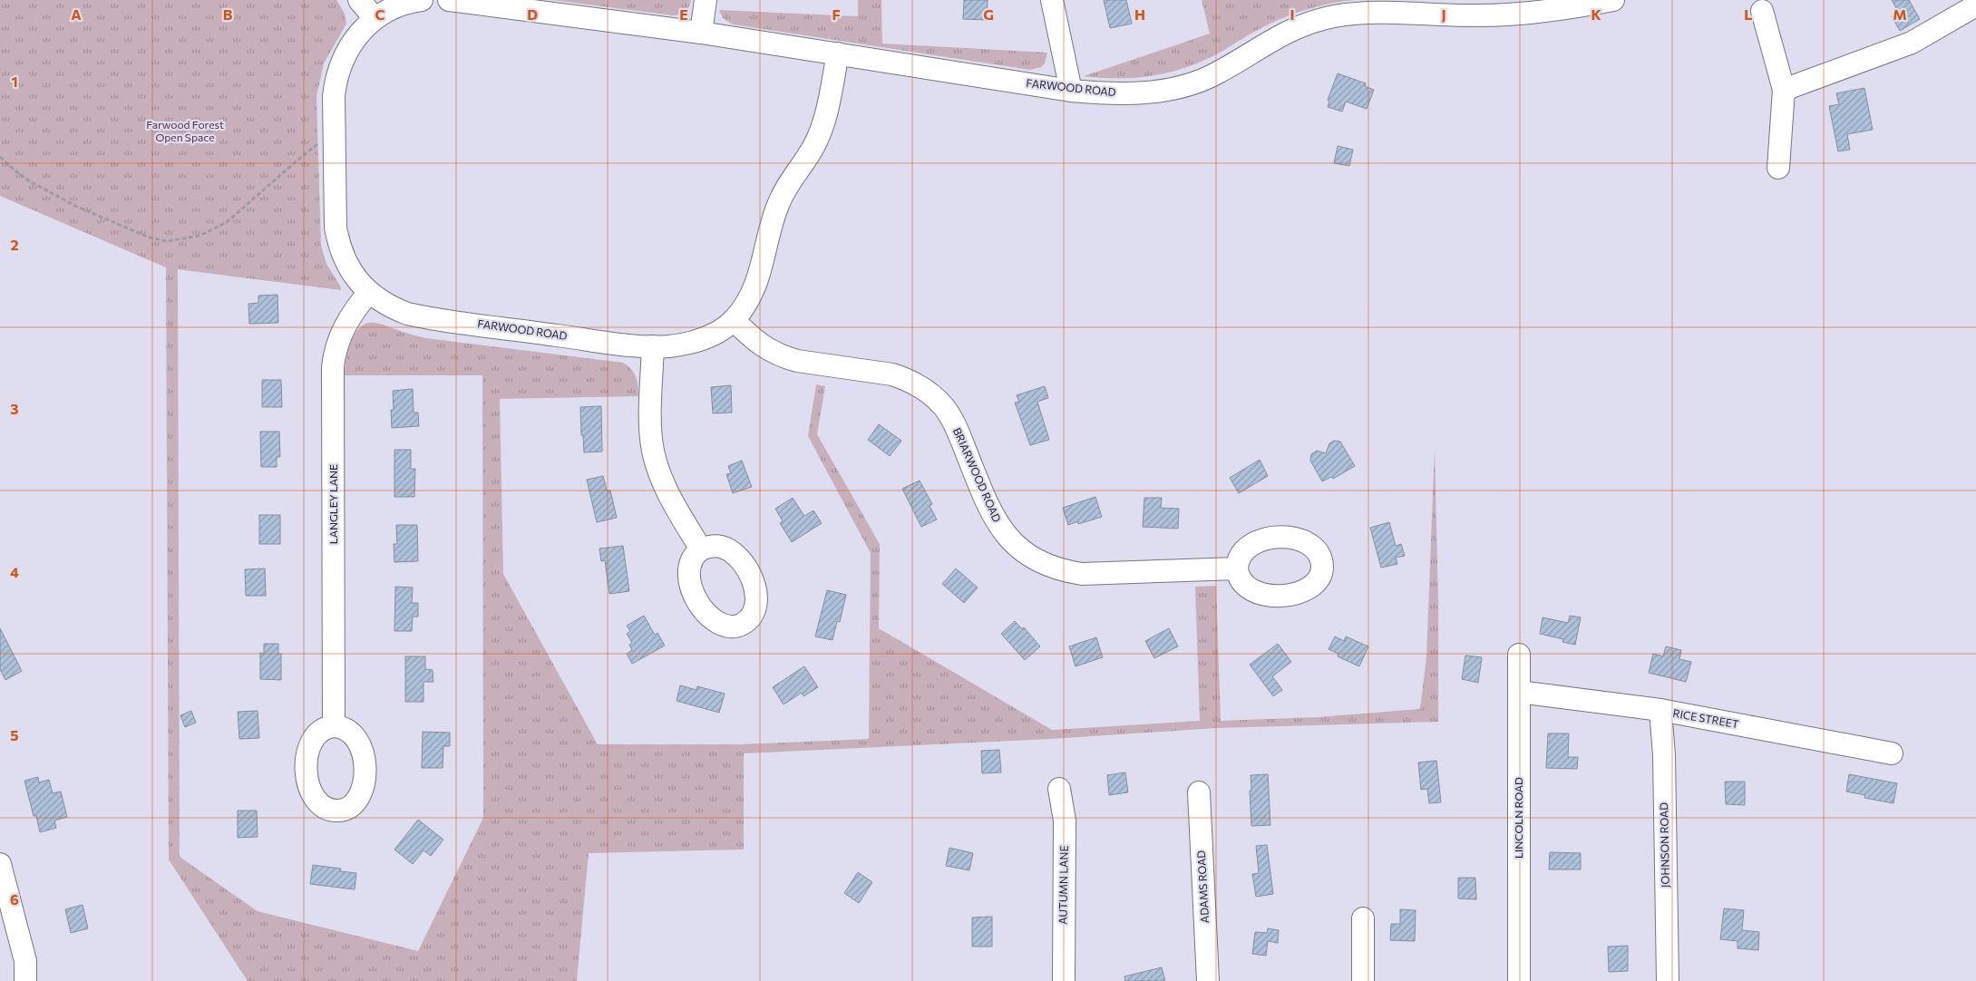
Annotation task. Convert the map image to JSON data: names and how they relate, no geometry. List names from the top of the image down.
{
  "streets": {
    "street": [
      "FARWOOD ROAD",
      "BRIARWOOD ROAD",
      "LANGLEY LANE",
      "RICE STREET",
      "LINCOLN ROAD",
      "JOHNSON ROAD",
      "AUTUMN LANE",
      "ADAMS ROAD"
    ]
  },
  "crossings": [
    ["FARWOOD ROAD", "BRIARWOOD ROAD"],
    ["FARWOOD ROAD", "LANGLEY LANE"],
    ["RICE STREET", "LINCOLN ROAD"],
    ["RICE STREET", "JOHNSON ROAD"]
  ],
  "parks": ["Farwood Forest Open Space"],
  "grid": {
    "columns": [
      "A",
      "B",
      "C",
      "D",
      "E",
      "F",
      "G",
      "H",
      "I",
      "J",
      "K",
      "L",
      "M"
    ],
    "rows": [
      "1",
      "2",
      "3",
      "4",
      "5",
      "6"
    ]
  }
}
